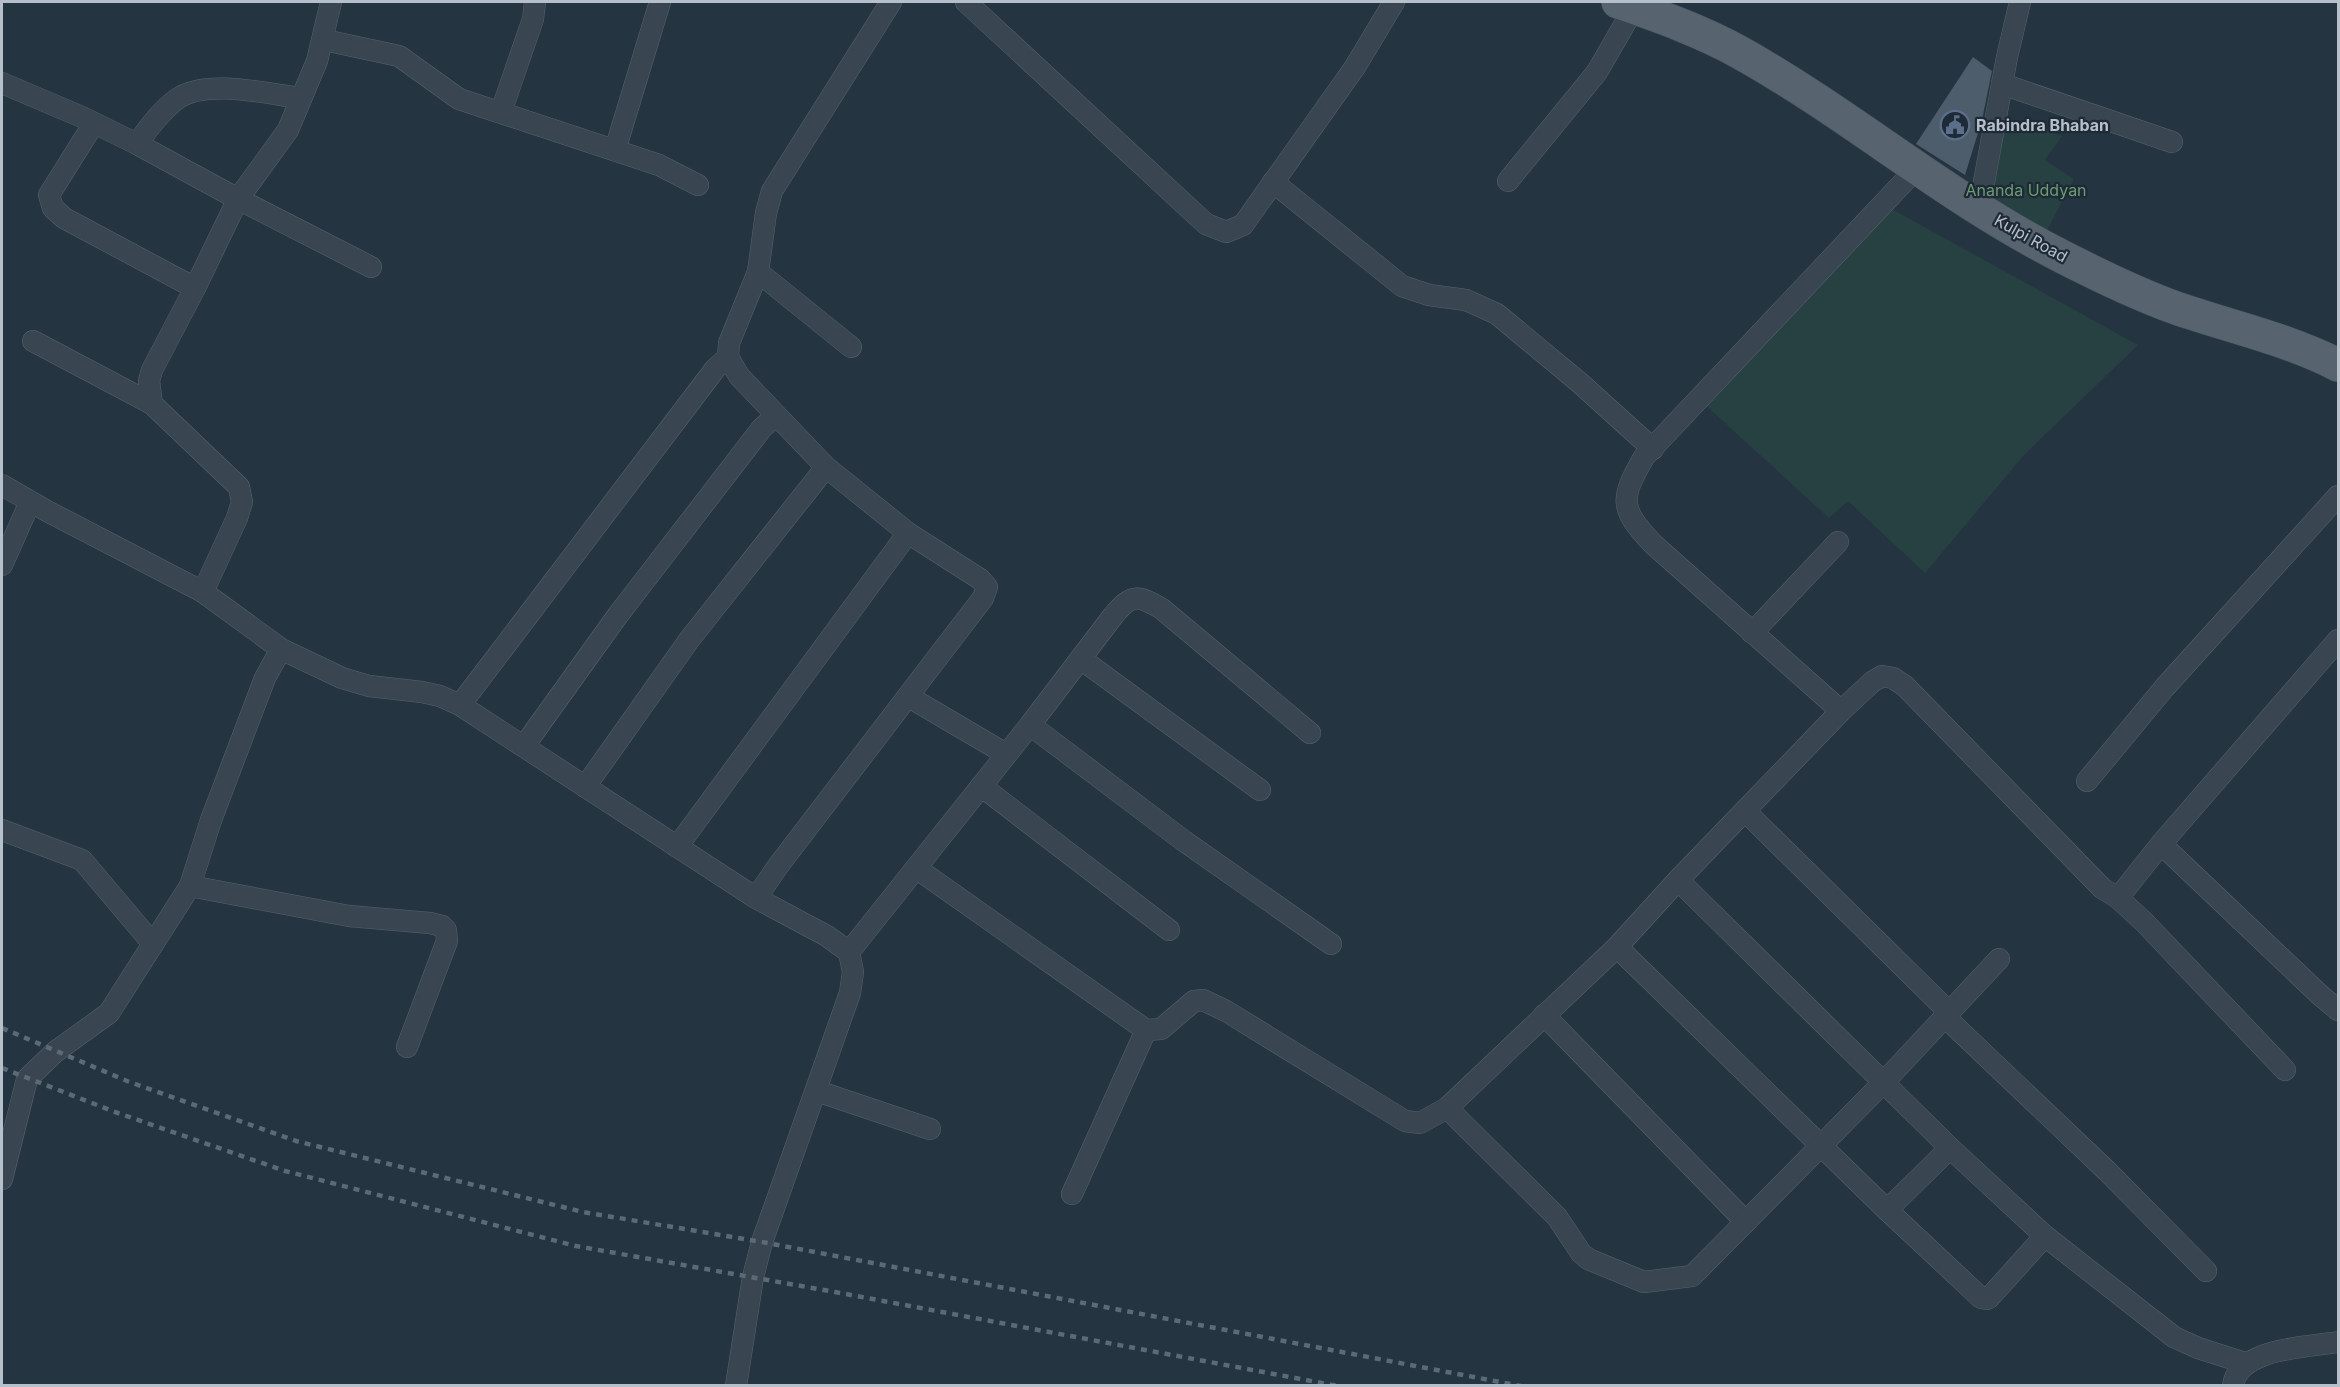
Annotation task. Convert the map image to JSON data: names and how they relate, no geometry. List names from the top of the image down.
{
  "streets": {
    "main road": ["Kulpi Road"]
  },
  "parks": ["Ananda Uddyan"],
  "places": {
    "public building": ["Rabindra Bhaban"]
  }
}
